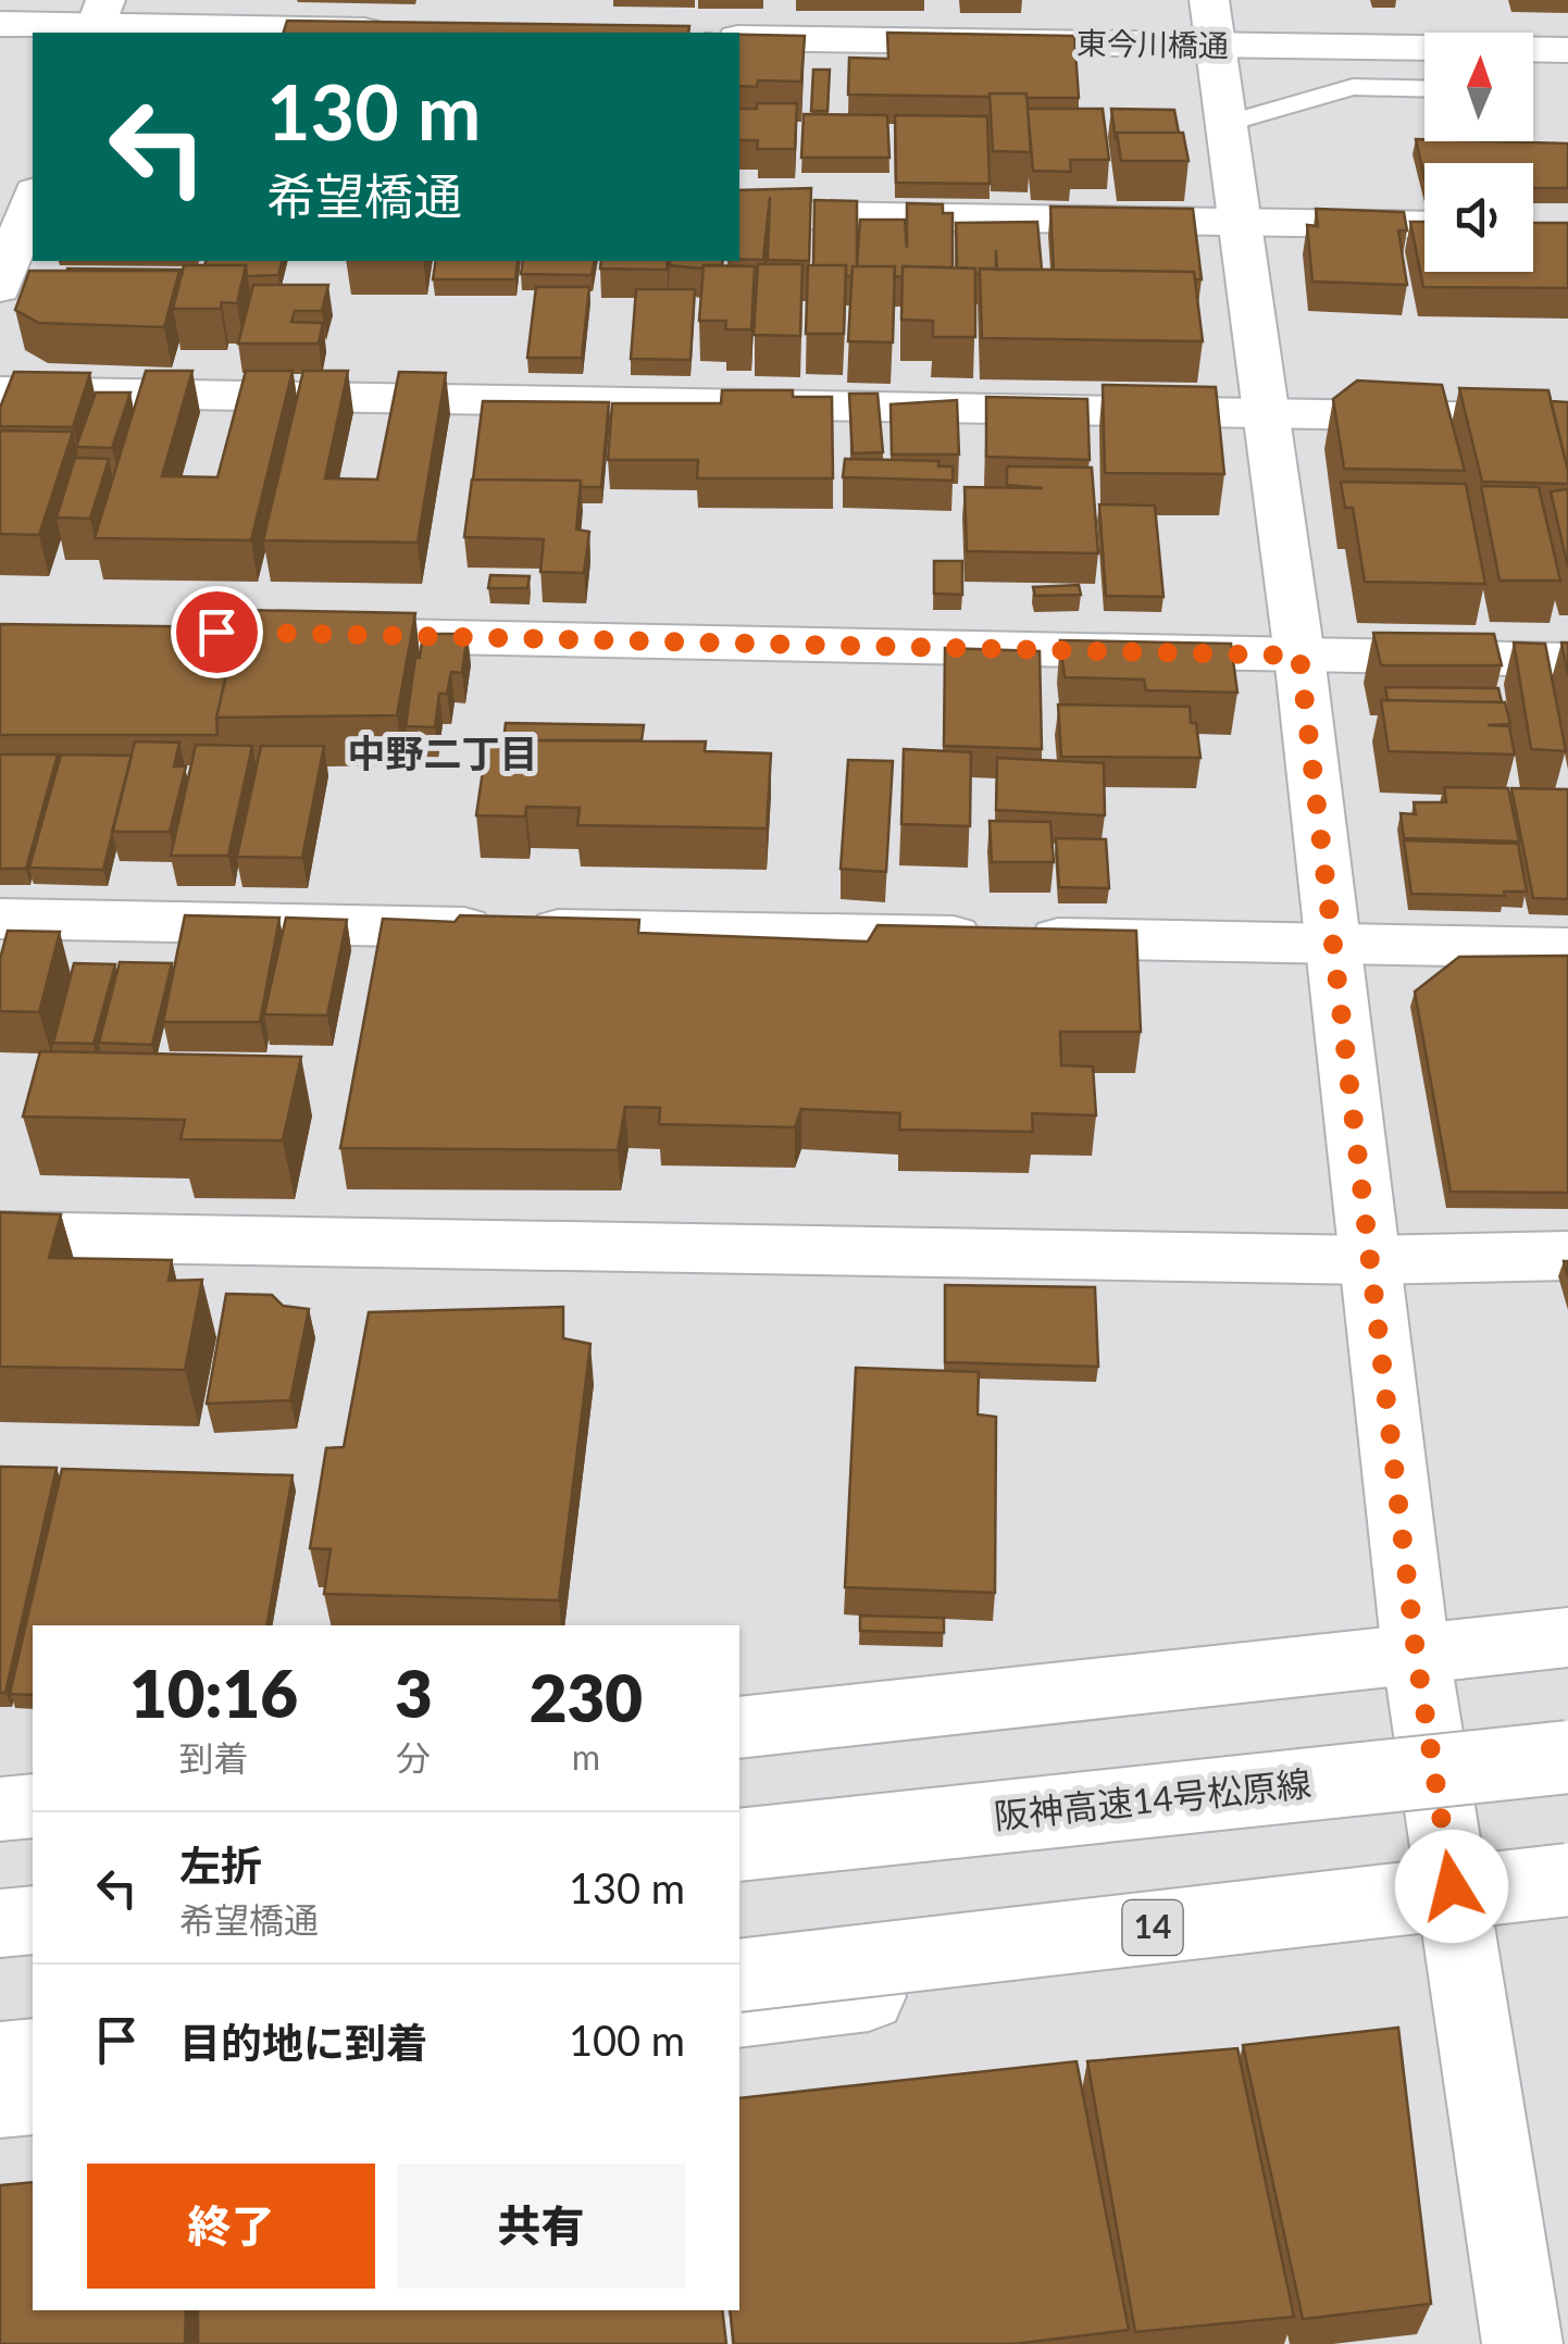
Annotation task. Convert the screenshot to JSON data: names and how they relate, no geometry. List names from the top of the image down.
{
  "streets": {
    "main road": ["東今川橋通", "阪神高速14号松原線", "14"]
  },
  "districts": ["中野二丁目"],
  "north": "top",
  "page": {
    "turn": ["130 m", "希望橋通"],
    "eta": [
      "10:16",
      "到着",
      "3",
      "分",
      "230",
      "m"
    ],
    "list": [
      {
        "name": "左折",
        "note": "希望橋通",
        "value": "130 m"
      },
      {
        "name": "目的地に到着",
        "value": "100 m"
      }
    ],
    "buttons": ["終了", "共有"]
  }
}
